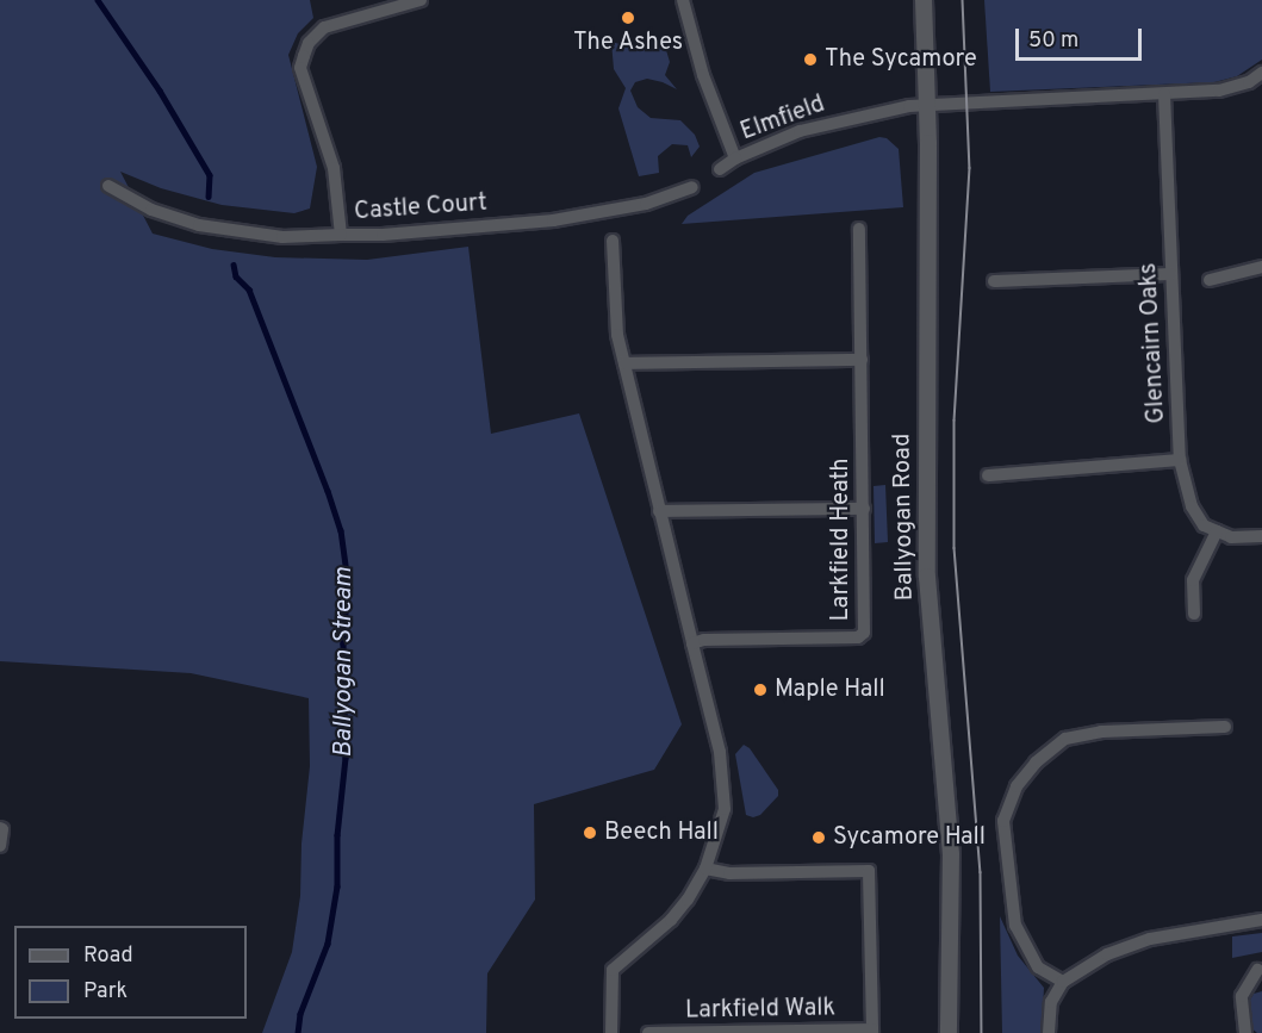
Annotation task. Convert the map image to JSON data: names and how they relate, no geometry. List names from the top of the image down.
{
  "streets": {
    "street": [
      "Elmfield",
      "Castle Court",
      "Glencairn Oaks",
      "Ballyogan Road",
      "Larkfield Heath",
      "Larkfield Walk"
    ]
  },
  "crossings": [
    ["Elmfield", "Glencairn Oaks"],
    ["Elmfield", "Ballyogan Road"]
  ],
  "water": ["Ballyogan Stream"],
  "places": [
    "The Ashes",
    "The Sycamore",
    "Maple Hall",
    "Beech Hall",
    "Sycamore Hall"
  ],
  "legend": ["Road", "Park"],
  "scale_bar": "50 m"
}
